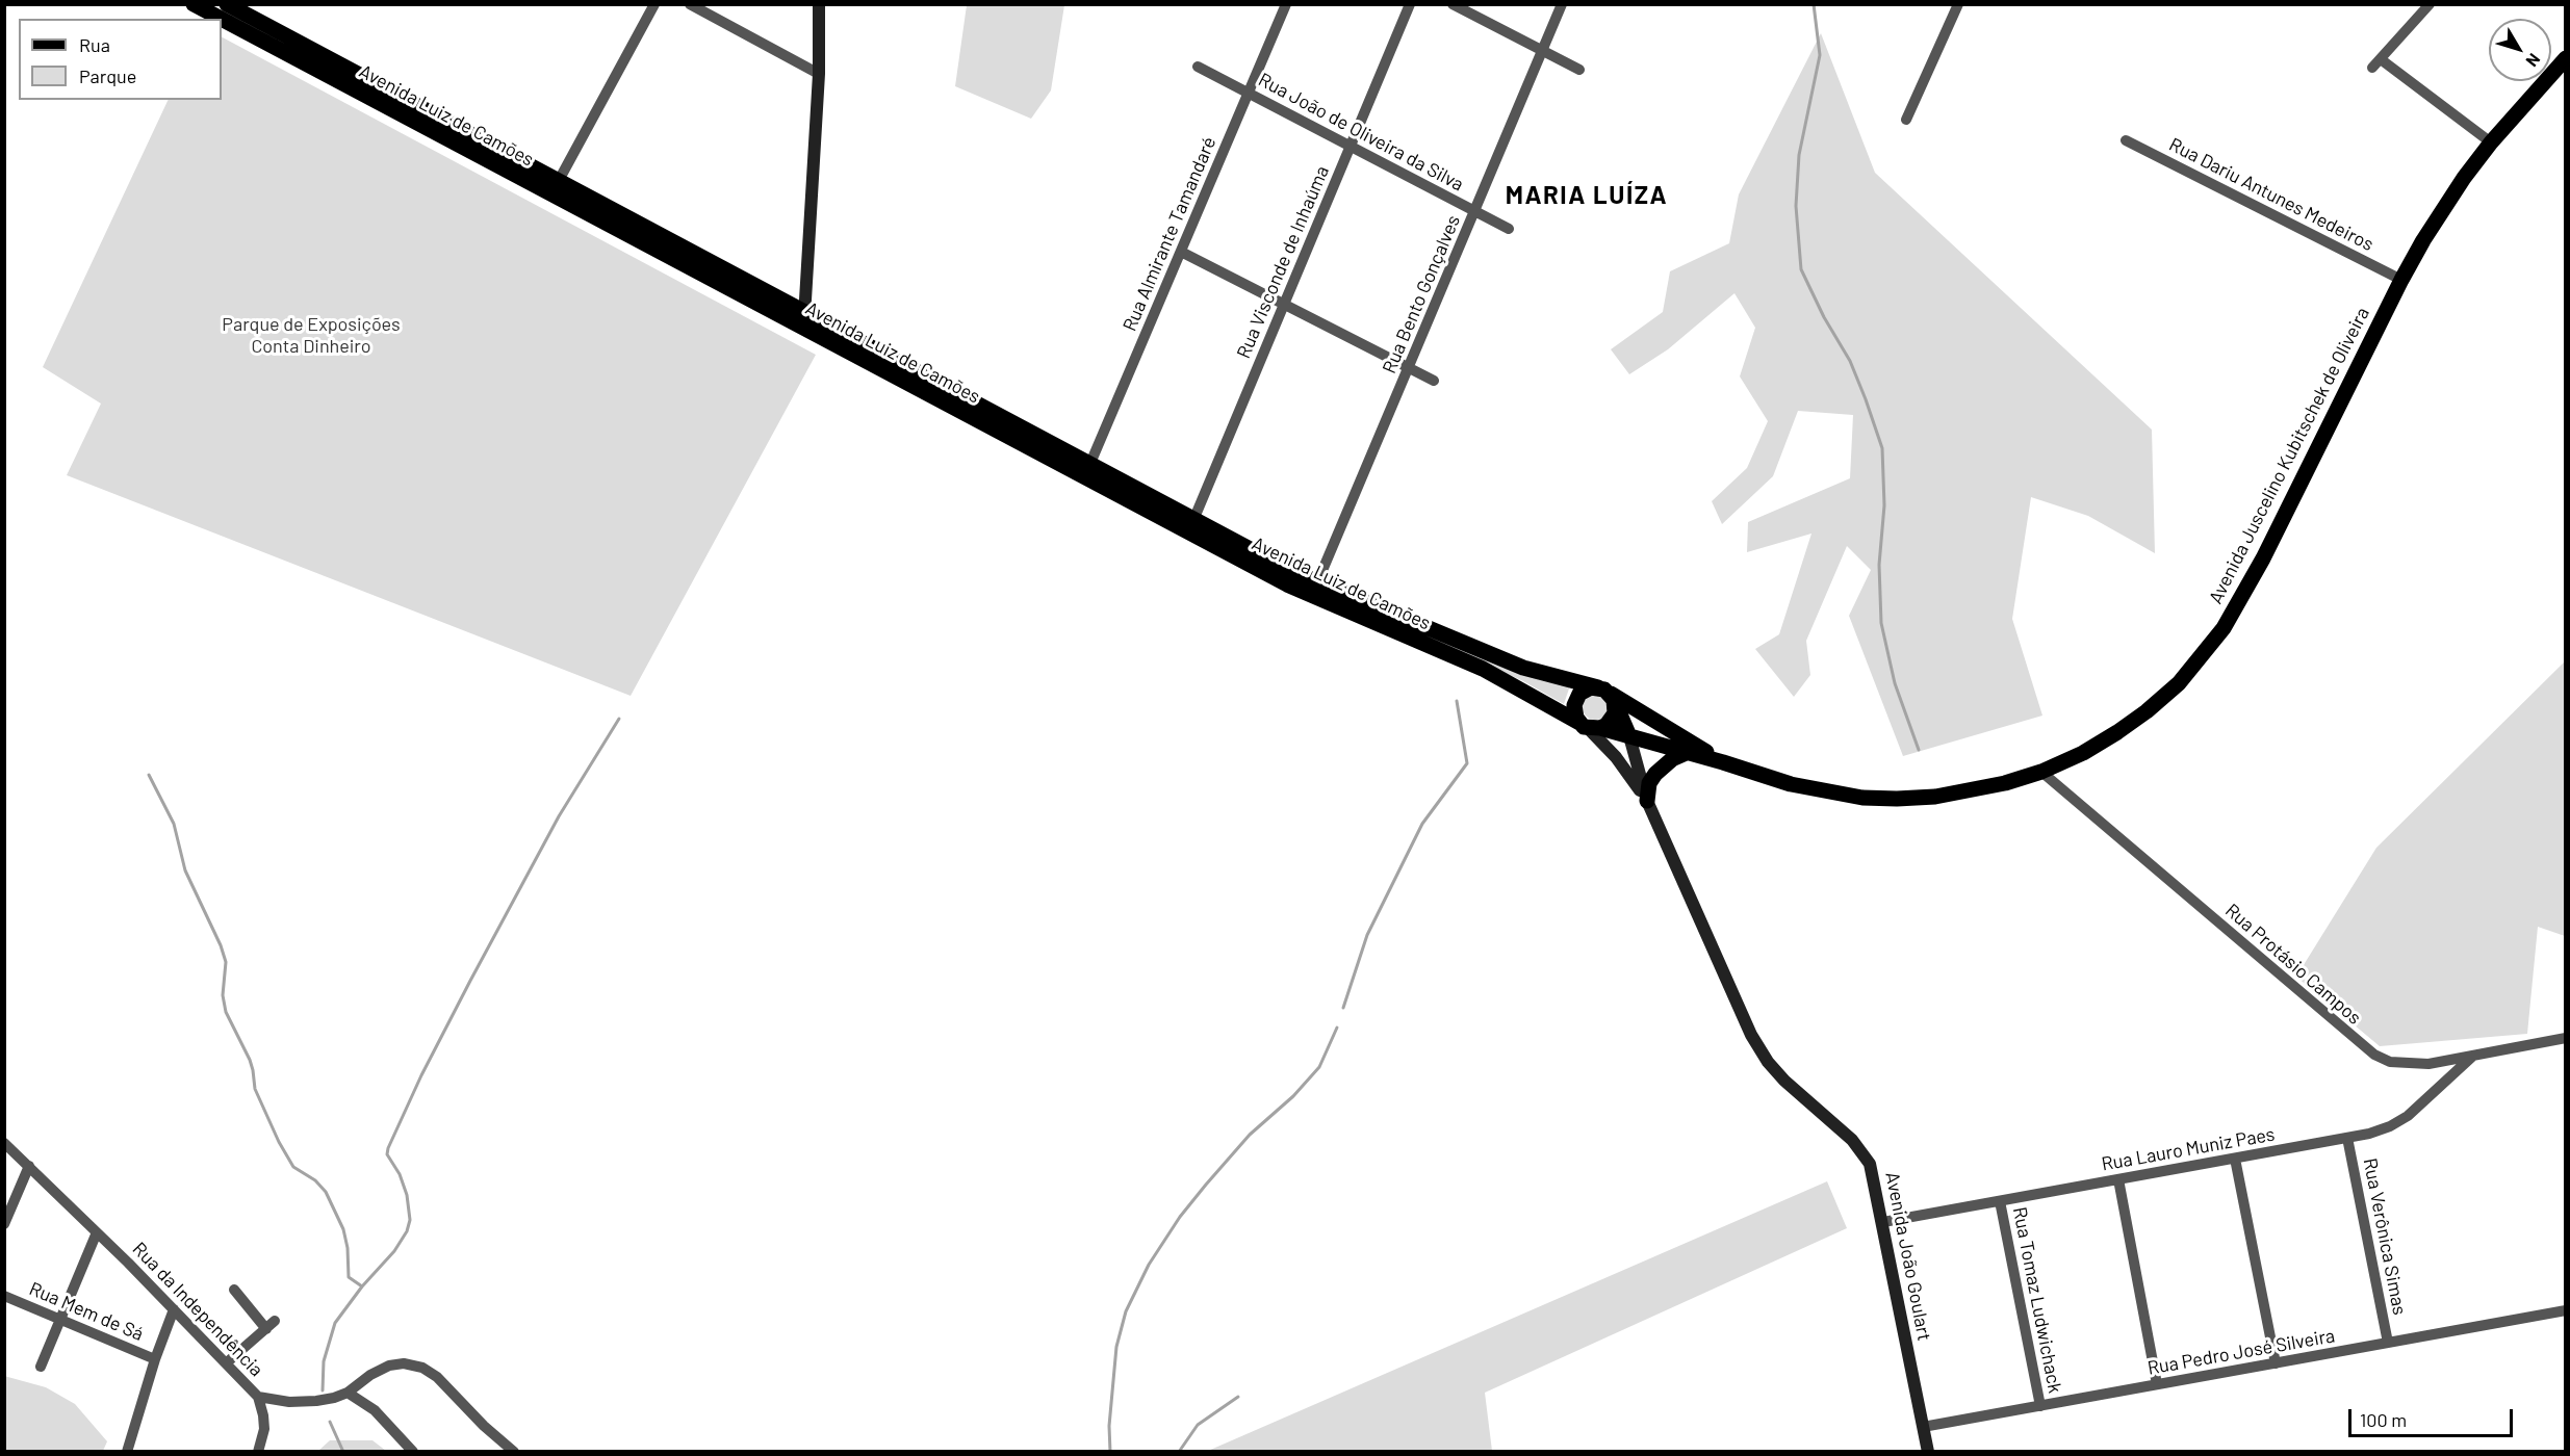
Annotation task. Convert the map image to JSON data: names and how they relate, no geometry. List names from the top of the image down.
{
  "streets": {
    "main road": ["Avenida Luiz de Camões", "Avenida Juscelino Kubitschek de Oliveira", "Avenida João Goulart"],
    "street": [
      "Rua João de Oliveira da Silva",
      "Rua Dariu Antunes Medeiros",
      "Rua Almirante Tamandaré",
      "Rua Visconde de Inhaúma",
      "Rua Bento Gonçalves",
      "Rua Protásio Campos",
      "Rua Lauro Muniz Paes",
      "Rua Verônica Simas",
      "Rua Tomaz Ludwichack",
      "Rua da Independência",
      "Rua Mem de Sá",
      "Rua Pedro José Silveira"
    ]
  },
  "crossings": [
    ["Avenida Luiz de Camões", "Rua Almirante Tamandaré"],
    ["Avenida Luiz de Camões", "Rua Visconde de Inhaúma"],
    ["Avenida Luiz de Camões", "Rua Bento Gonçalves"],
    ["Avenida Luiz de Camões", "Avenida Juscelino Kubitschek de Oliveira"],
    ["Avenida Luiz de Camões", "Avenida João Goulart"],
    ["Rua João de Oliveira da Silva", "Rua Almirante Tamandaré"],
    ["Rua João de Oliveira da Silva", "Rua Visconde de Inhaúma"],
    ["Rua João de Oliveira da Silva", "Rua Bento Gonçalves"],
    ["Rua Dariu Antunes Medeiros", "Avenida Juscelino Kubitschek de Oliveira"],
    ["Avenida Juscelino Kubitschek de Oliveira", "Rua Protásio Campos"],
    ["Avenida Juscelino Kubitschek de Oliveira", "Avenida João Goulart"],
    ["Rua Protásio Campos", "Rua Lauro Muniz Paes"],
    ["Rua Lauro Muniz Paes", "Rua Verônica Simas"],
    ["Rua Lauro Muniz Paes", "Avenida João Goulart"],
    ["Rua Lauro Muniz Paes", "Rua Tomaz Ludwichack"],
    ["Rua Verônica Simas", "Rua Pedro José Silveira"],
    ["Avenida João Goulart", "Rua Pedro José Silveira"],
    ["Rua Tomaz Ludwichack", "Rua Pedro José Silveira"]
  ],
  "districts": ["MARIA LUÍZA"],
  "parks": ["Parque de Exposições Conta Dinheiro"],
  "legend": ["Rua", "Parque"],
  "scale_bar": "100 m",
  "north": "bottom right"
}
